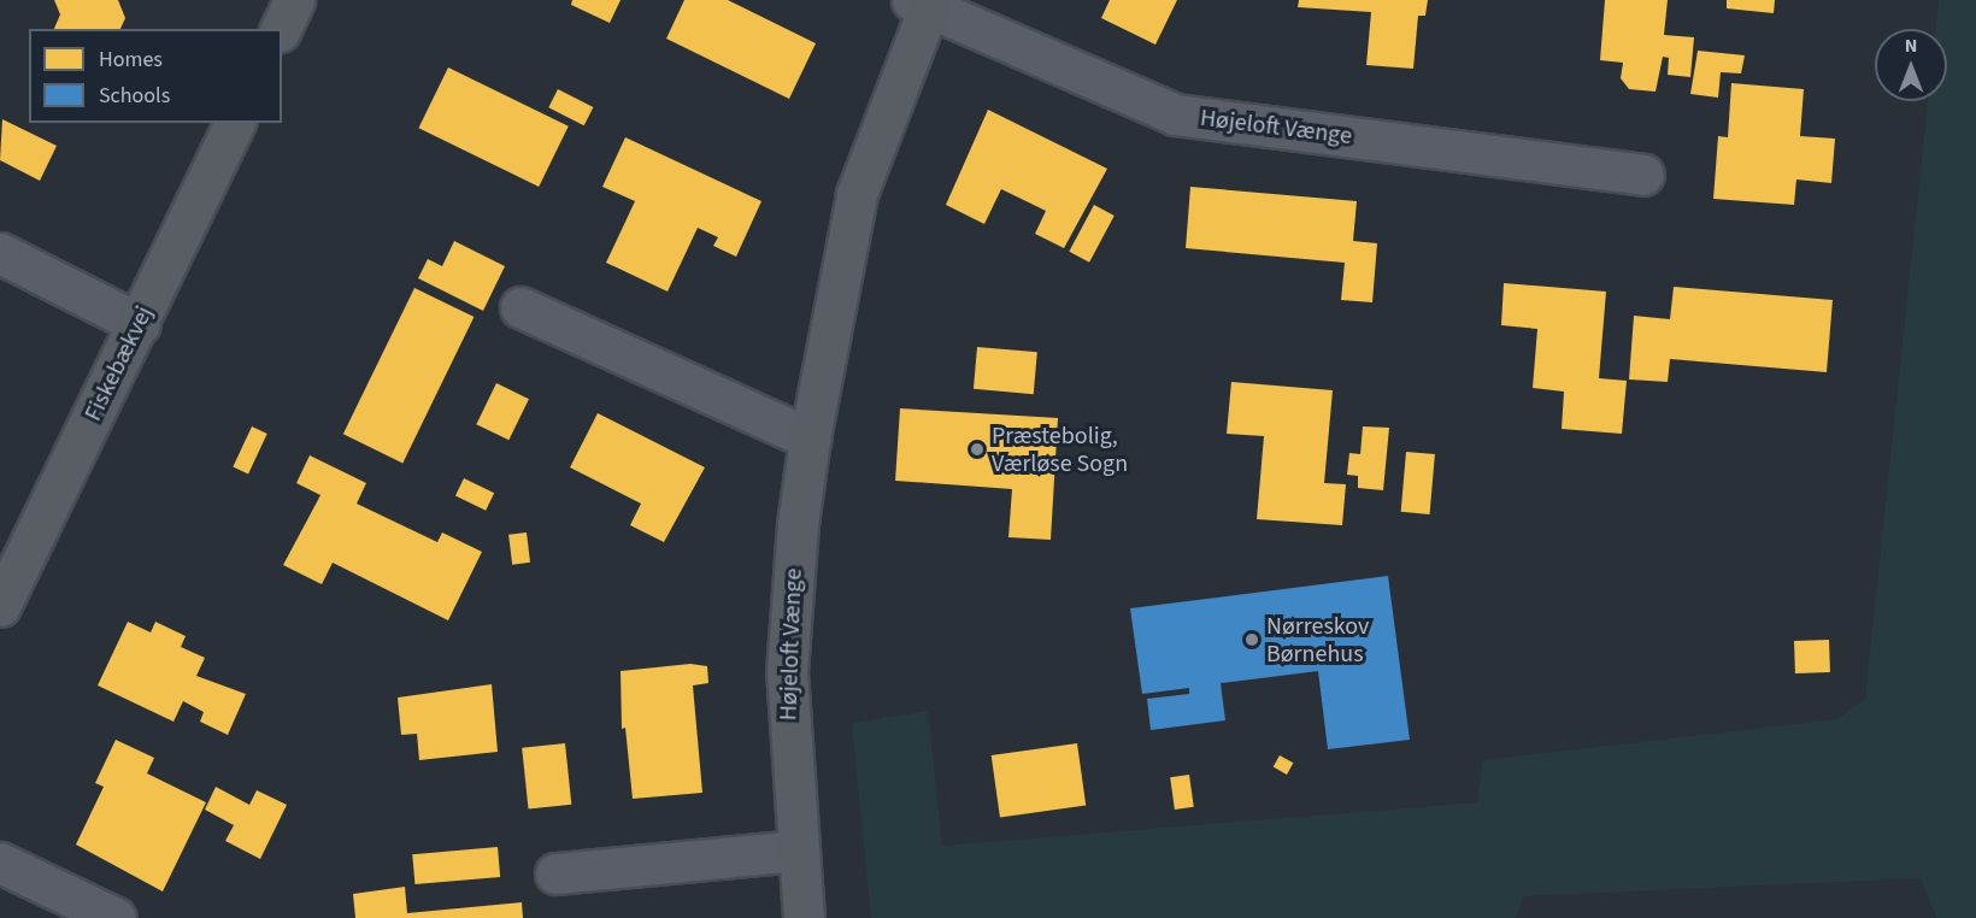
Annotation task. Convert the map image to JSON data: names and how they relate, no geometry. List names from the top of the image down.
{
  "streets": {
    "street": ["Højeloft Vænge", "Fiskebækvej"]
  },
  "places": ["Præstebolig, Værløse Sogn", "Nørreskov Børnehus"],
  "legend": ["Homes", "Schools"],
  "north": "top"
}
